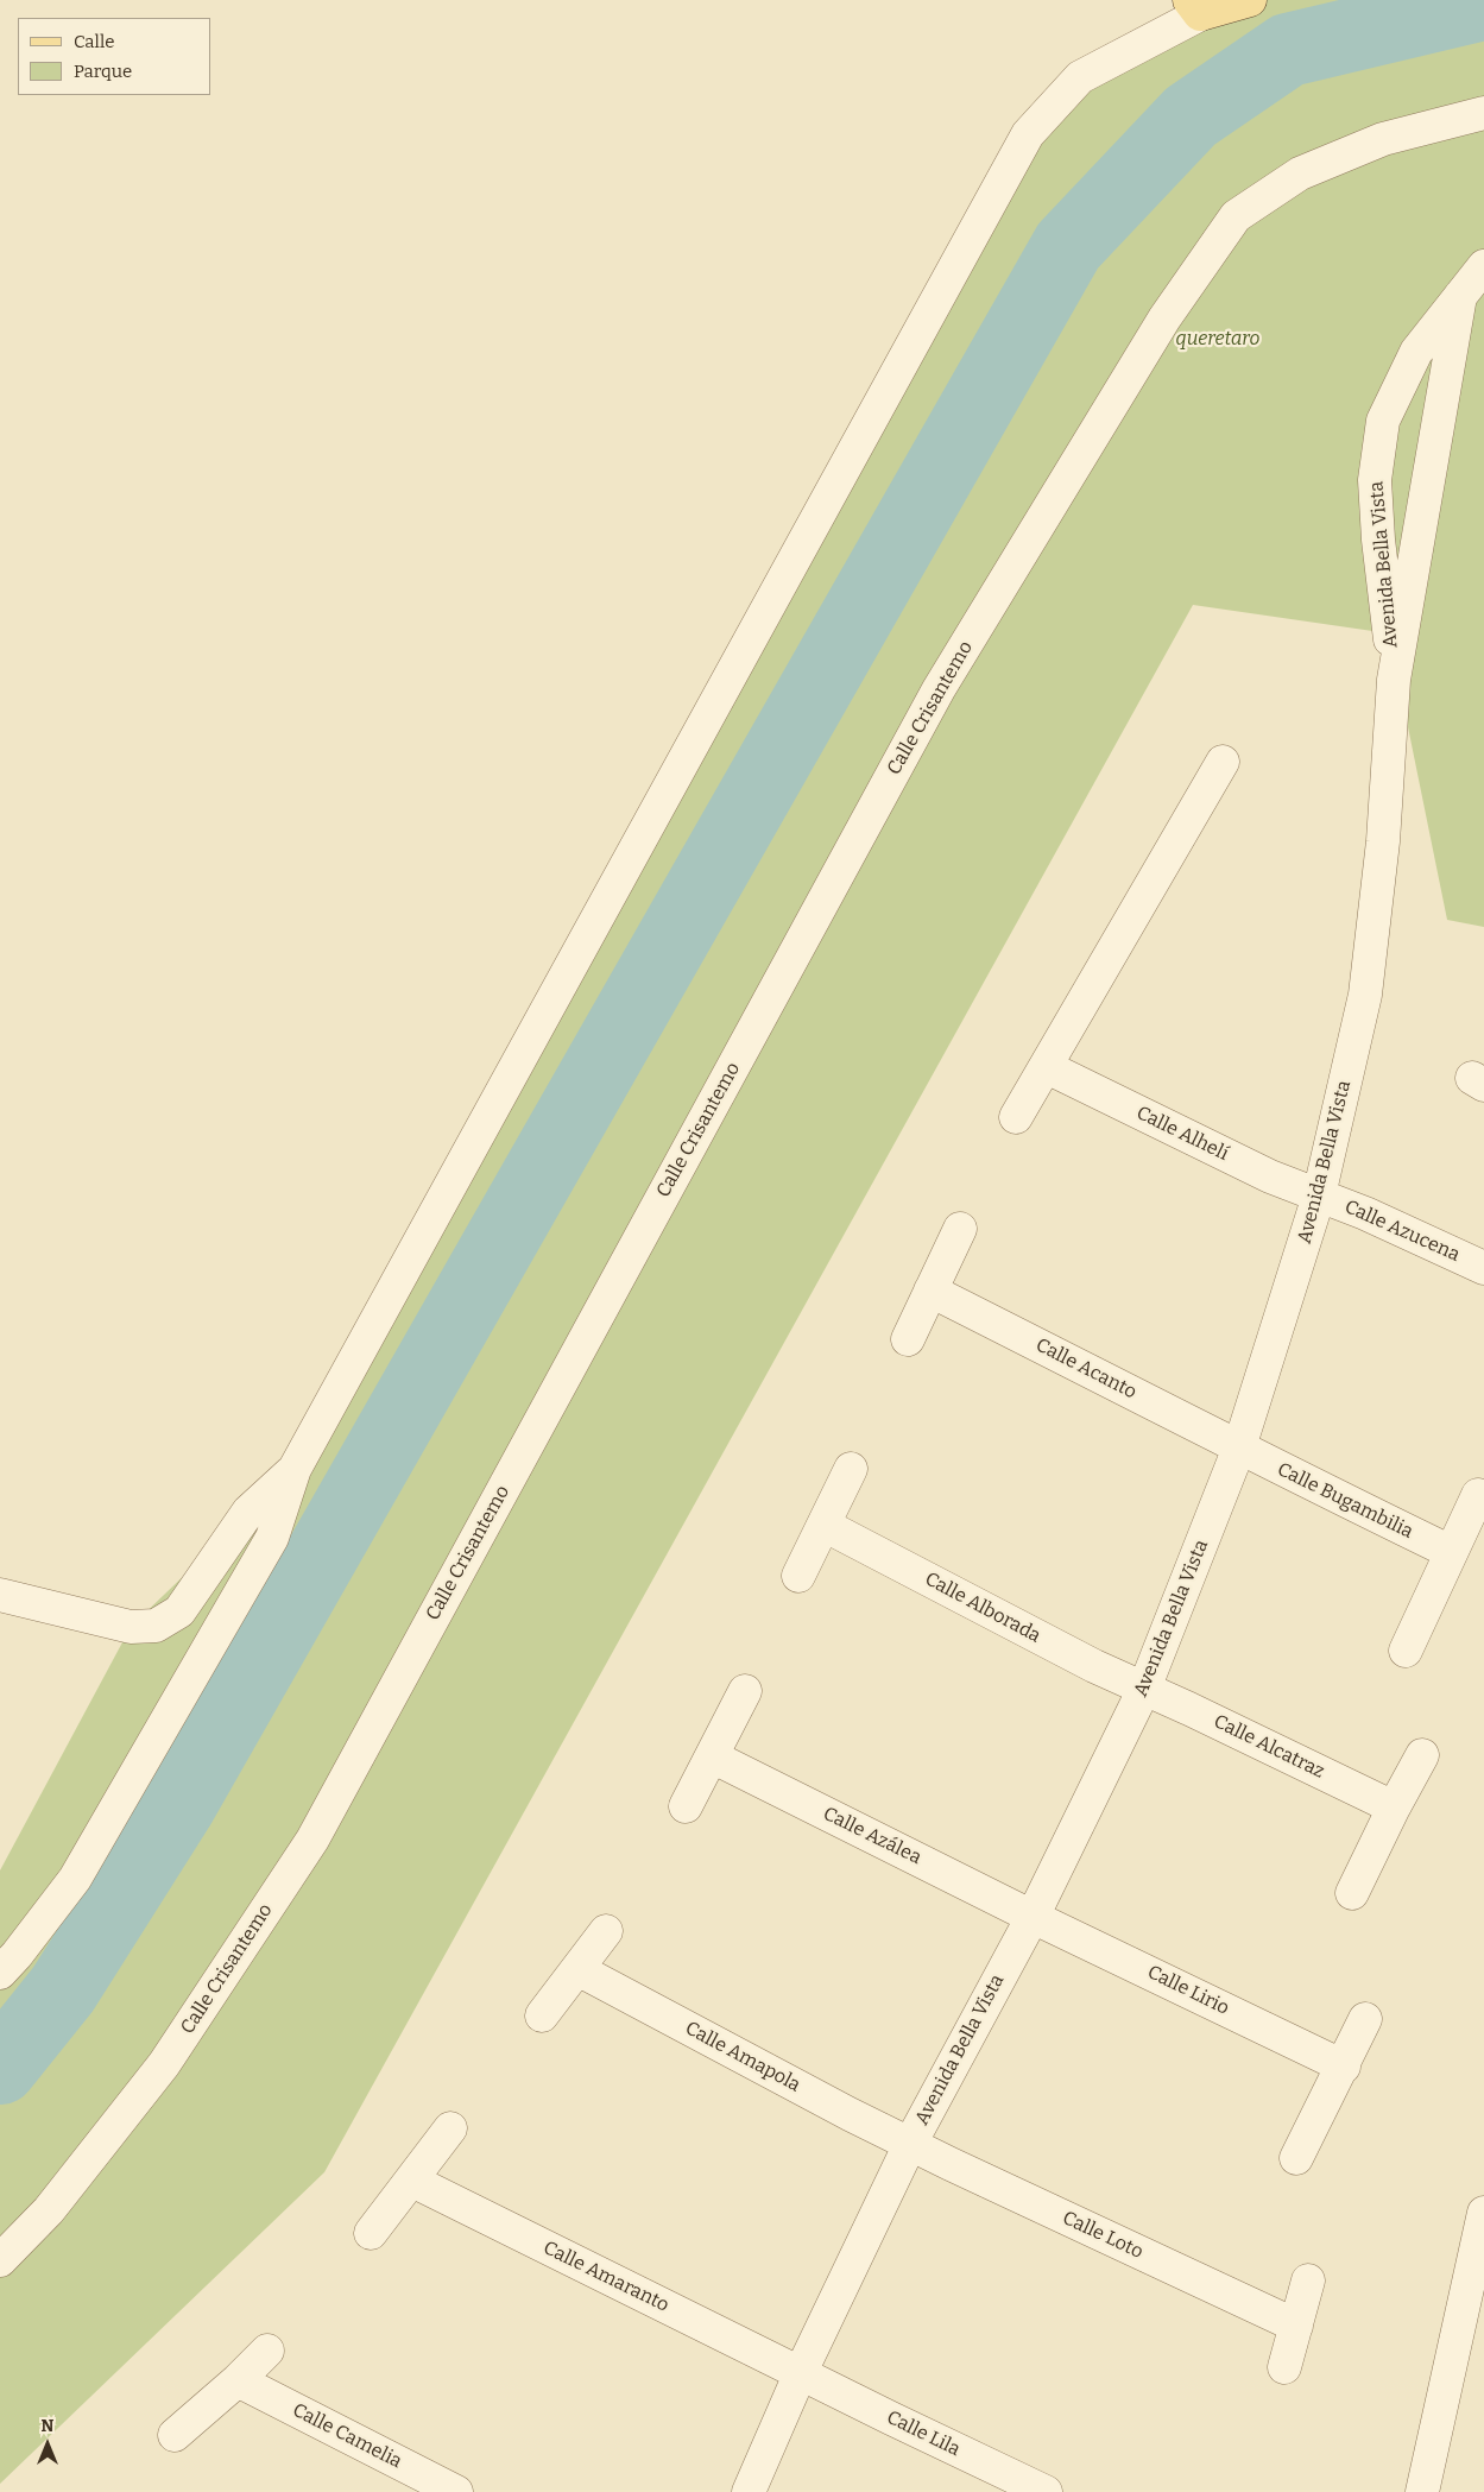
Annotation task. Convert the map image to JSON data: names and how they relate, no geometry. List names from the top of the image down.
{
  "streets": {
    "street": [
      "Avenida Bella Vista",
      "Calle Crisantemo",
      "Calle Alhelí",
      "Calle Azucena",
      "Calle Acanto",
      "Calle Bugambilia",
      "Calle Alborada",
      "Calle Alcatraz",
      "Calle Azálea",
      "Calle Lirio",
      "Calle Amapola",
      "Calle Loto",
      "Calle Amaranto",
      "Calle Lila",
      "Calle Camelia"
    ]
  },
  "crossings": [
    ["Avenida Bella Vista", "Calle Alhelí"],
    ["Avenida Bella Vista", "Calle Azucena"],
    ["Avenida Bella Vista", "Calle Acanto"],
    ["Avenida Bella Vista", "Calle Bugambilia"],
    ["Avenida Bella Vista", "Calle Alborada"],
    ["Avenida Bella Vista", "Calle Alcatraz"],
    ["Avenida Bella Vista", "Calle Azálea"],
    ["Avenida Bella Vista", "Calle Lirio"],
    ["Avenida Bella Vista", "Calle Amapola"],
    ["Avenida Bella Vista", "Calle Loto"],
    ["Avenida Bella Vista", "Calle Amaranto"],
    ["Avenida Bella Vista", "Calle Lila"],
    ["Calle Alhelí", "Calle Azucena"],
    ["Calle Acanto", "Calle Bugambilia"],
    ["Calle Alborada", "Calle Alcatraz"],
    ["Calle Azálea", "Calle Lirio"],
    ["Calle Amapola", "Calle Loto"],
    ["Calle Amaranto", "Calle Lila"]
  ],
  "parks": ["queretaro"],
  "legend": ["Calle", "Parque"],
  "north": "top"
}
